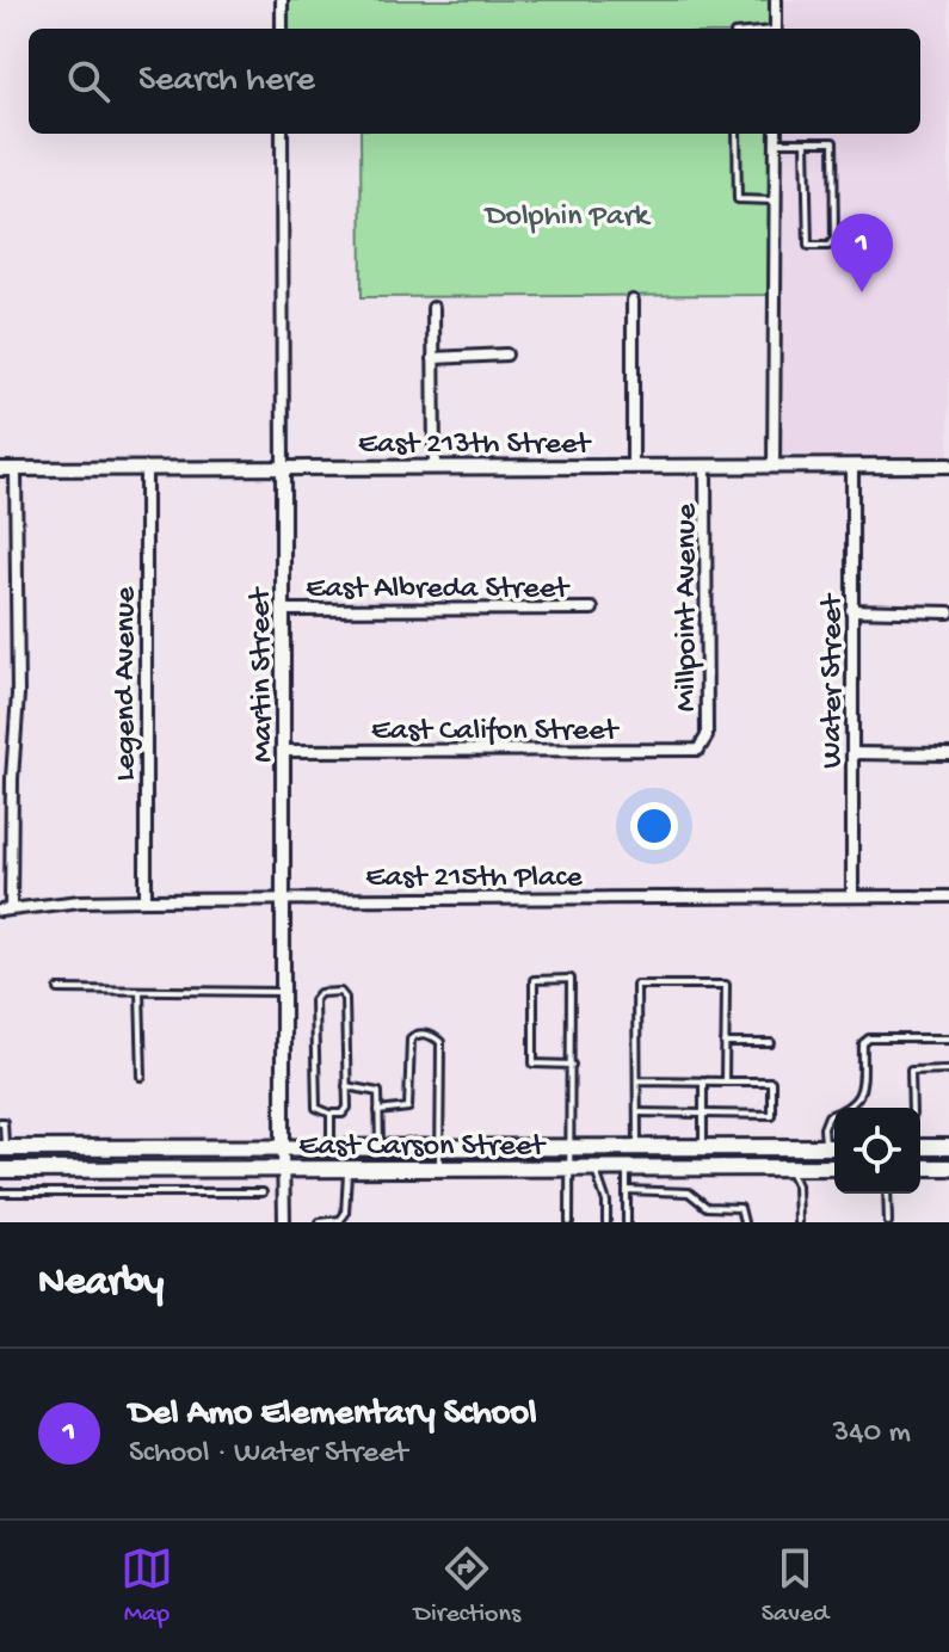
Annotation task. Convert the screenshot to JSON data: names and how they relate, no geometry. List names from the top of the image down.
{
  "streets": {
    "main road": ["East Carson Street"],
    "street": [
      "East 213th Street",
      "East Albreda Street",
      "Millpoint Avenue",
      "Martin Street",
      "Water Street",
      "Legend Avenue",
      "East Califon Street",
      "East 215th Place"
    ]
  },
  "crossings": [
    ["East 213th Street", "Millpoint Avenue"],
    ["East 213th Street", "Martin Street"],
    ["East 213th Street", "Water Street"],
    ["East 213th Street", "Legend Avenue"],
    ["East Albreda Street", "Martin Street"],
    ["Millpoint Avenue", "East Califon Street"],
    ["Martin Street", "East Califon Street"],
    ["Martin Street", "East 215th Place"],
    ["Martin Street", "East Carson Street"],
    ["Water Street", "East 215th Place"],
    ["Legend Avenue", "East 215th Place"]
  ],
  "parks": ["Dolphin Park"],
  "page": {
    "search": "Search here",
    "pins": "1",
    "heading": "Nearby",
    "list": [
      {
        "mark": "1",
        "name": "Del Amo Elementary School",
        "note": "School · Water Street",
        "value": "340 m"
      }
    ],
    "nav": ["Map", "Directions", "Saved"]
  }
}
